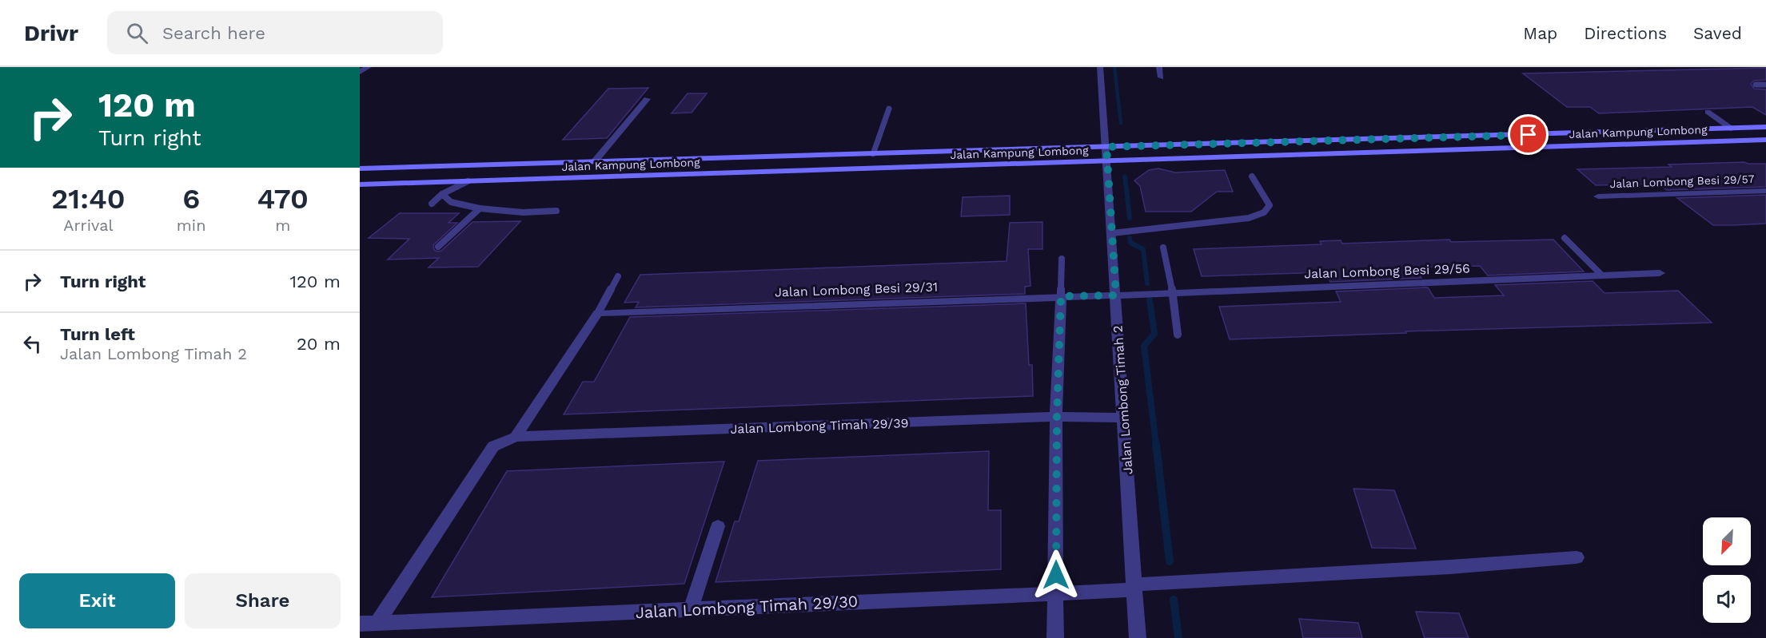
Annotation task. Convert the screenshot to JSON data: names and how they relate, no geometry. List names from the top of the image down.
{
  "streets": {
    "street": [
      "Jalan Kampung Lombong",
      "Jalan Lombong Besi 29/57",
      "Jalan Lombong Besi 29/56",
      "Jalan Lombong Besi 29/31",
      "Jalan Lombong Timah 2",
      "Jalan Lombong Timah 29/39",
      "Jalan Lombong Timah 29/30"
    ]
  },
  "crossings": [
    ["Jalan Kampung Lombong", "Jalan Lombong Timah 2"],
    ["Jalan Lombong Besi 29/56", "Jalan Lombong Besi 29/31"],
    ["Jalan Lombong Besi 29/56", "Jalan Lombong Timah 2"],
    ["Jalan Lombong Besi 29/31", "Jalan Lombong Timah 2"],
    ["Jalan Lombong Timah 2", "Jalan Lombong Timah 29/39"],
    ["Jalan Lombong Timah 2", "Jalan Lombong Timah 29/30"]
  ],
  "north": "bottom left",
  "page": {
    "header": "Drivr",
    "search": "Search here",
    "nav": ["Map", "Directions", "Saved"],
    "turn": ["120 m", "Turn right"],
    "eta": [
      "21:40",
      "Arrival",
      "6",
      "min",
      "470",
      "m"
    ],
    "list": [
      {
        "name": "Turn right",
        "value": "120 m"
      },
      {
        "name": "Turn left",
        "note": "Jalan Lombong Timah 2",
        "value": "20 m"
      }
    ],
    "buttons": ["Exit", "Share"]
  }
}
